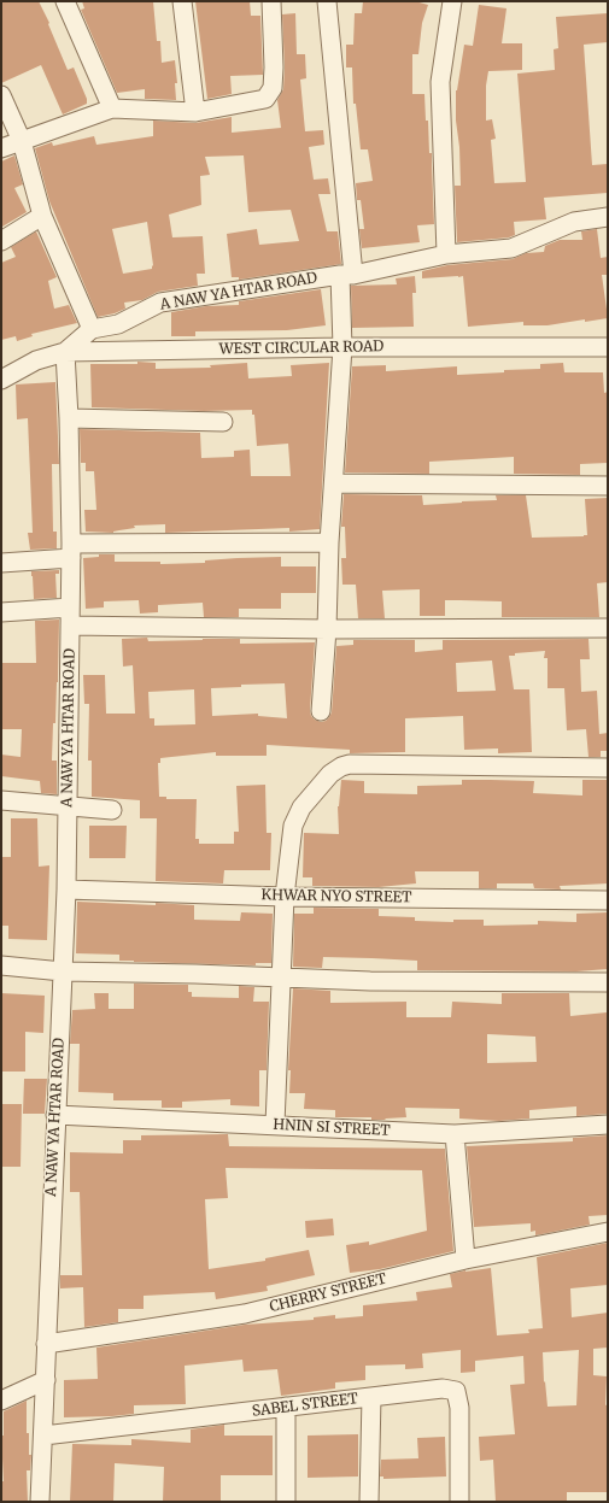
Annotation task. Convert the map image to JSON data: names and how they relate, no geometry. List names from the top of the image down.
{
  "streets": {
    "street": [
      "A NAW YA HTAR ROAD",
      "WEST CIRCULAR ROAD",
      "KHWAR NYO STREET",
      "HNIN SI STREET",
      "CHERRY STREET",
      "SABEL STREET"
    ]
  },
  "crossings": [
    ["A NAW YA HTAR ROAD", "WEST CIRCULAR ROAD"],
    ["A NAW YA HTAR ROAD", "KHWAR NYO STREET"],
    ["A NAW YA HTAR ROAD", "HNIN SI STREET"],
    ["A NAW YA HTAR ROAD", "CHERRY STREET"],
    ["A NAW YA HTAR ROAD", "SABEL STREET"]
  ]
}
